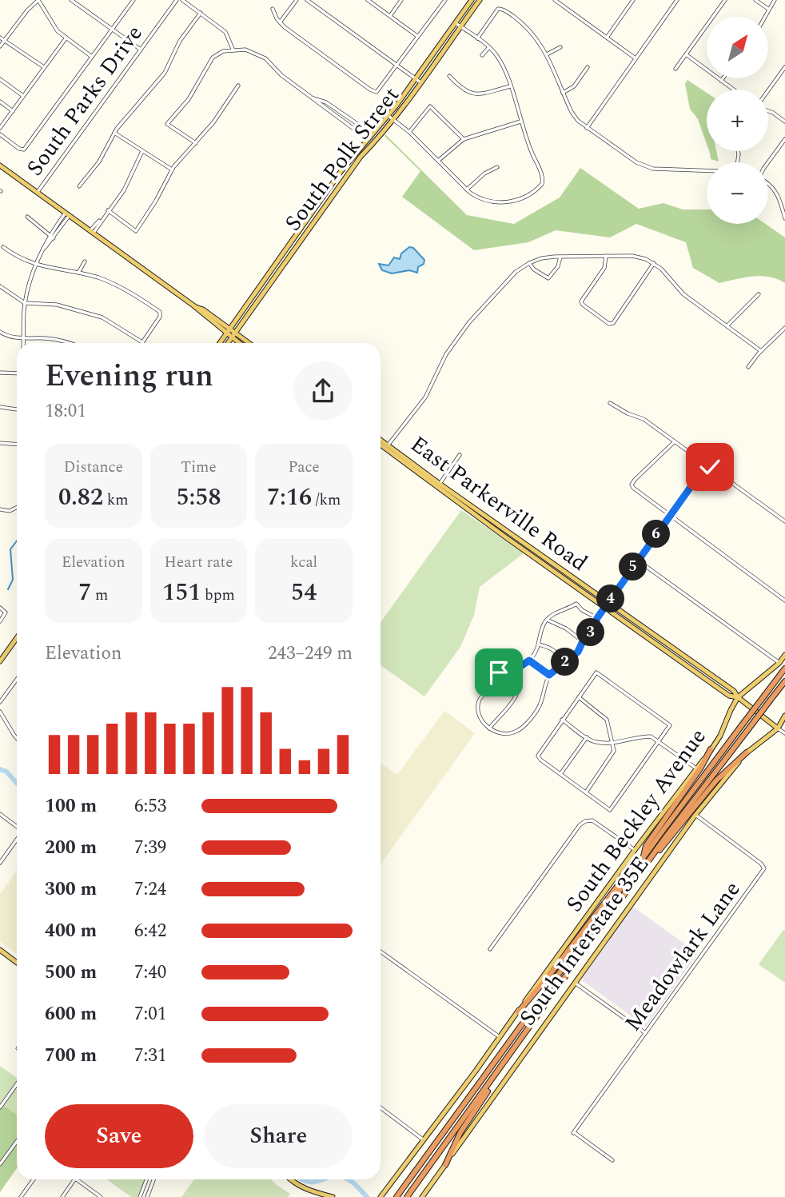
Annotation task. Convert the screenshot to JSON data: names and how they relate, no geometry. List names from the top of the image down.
{
  "streets": {
    "main road": [
      "South Polk Street",
      "East Parkerville Road",
      "South Beckley Avenue",
      "South Interstate 35E"
    ],
    "street": ["South Parks Drive", "Meadowlark Lane"]
  },
  "crossings": [
    ["East Parkerville Road", "South Beckley Avenue"],
    ["East Parkerville Road", "South Interstate 35E"],
    ["South Interstate 35E", "Meadowlark Lane"]
  ],
  "north": "top right",
  "page": {
    "map_buttons": ["+", "−"],
    "heading": ["Evening run", "18:01"],
    "stats": [
      ["Distance", "0.82 km"],
      ["Time", "5:58"],
      ["Pace", "7:16 /km"],
      ["Elevation", "7 m"],
      ["Heart rate", "151 bpm"],
      ["kcal", "54"]
    ],
    "pins": [
      "6",
      "5",
      "4",
      "3",
      "2"
    ],
    "chart": ["Elevation", "243–249 m"],
    "list": [
      {
        "name": "100 m",
        "note": "6:53"
      },
      {
        "name": "200 m",
        "note": "7:39"
      },
      {
        "name": "300 m",
        "note": "7:24"
      },
      {
        "name": "400 m",
        "note": "6:42"
      },
      {
        "name": "500 m",
        "note": "7:40"
      },
      {
        "name": "600 m",
        "note": "7:01"
      },
      {
        "name": "700 m",
        "note": "7:31"
      }
    ],
    "buttons": ["Save", "Share"]
  }
}
